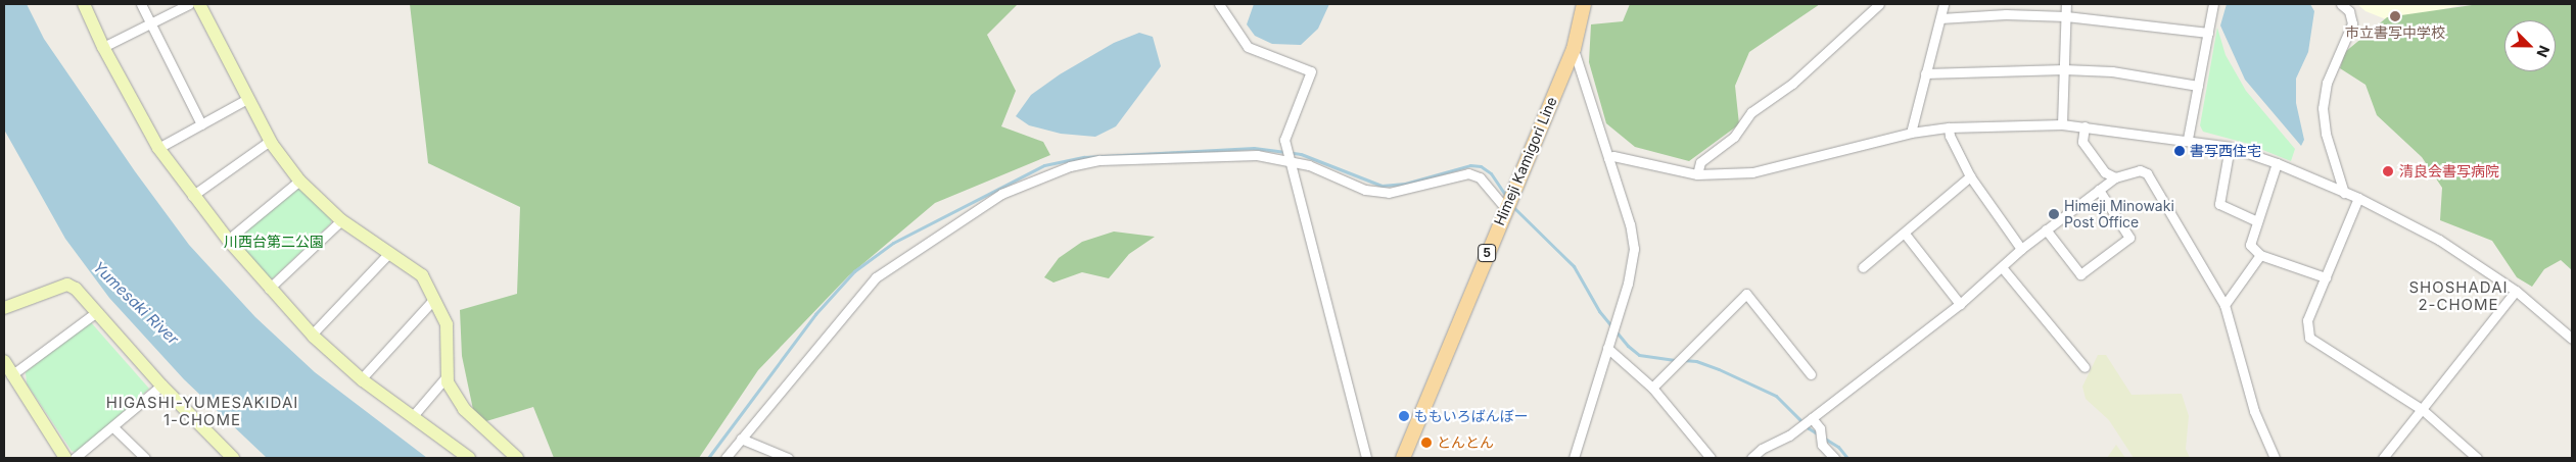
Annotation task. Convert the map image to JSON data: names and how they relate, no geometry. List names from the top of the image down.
{
  "streets": {
    "main road": ["Himeji Kamigori Line", "5"]
  },
  "districts": ["SHOSHADAI 2-CHOME", "HIGASHI-YUMESAKIDAI 1-CHOME"],
  "water": ["Yumesaki River"],
  "parks": ["川西台第二公園"],
  "places": [
    "市立書写中学校",
    "書写西住宅",
    "清良会書写病院",
    "Himeji Minowaki Post Office",
    "ももいろばんぼー",
    "とんとん"
  ],
  "north": "bottom right"
}
